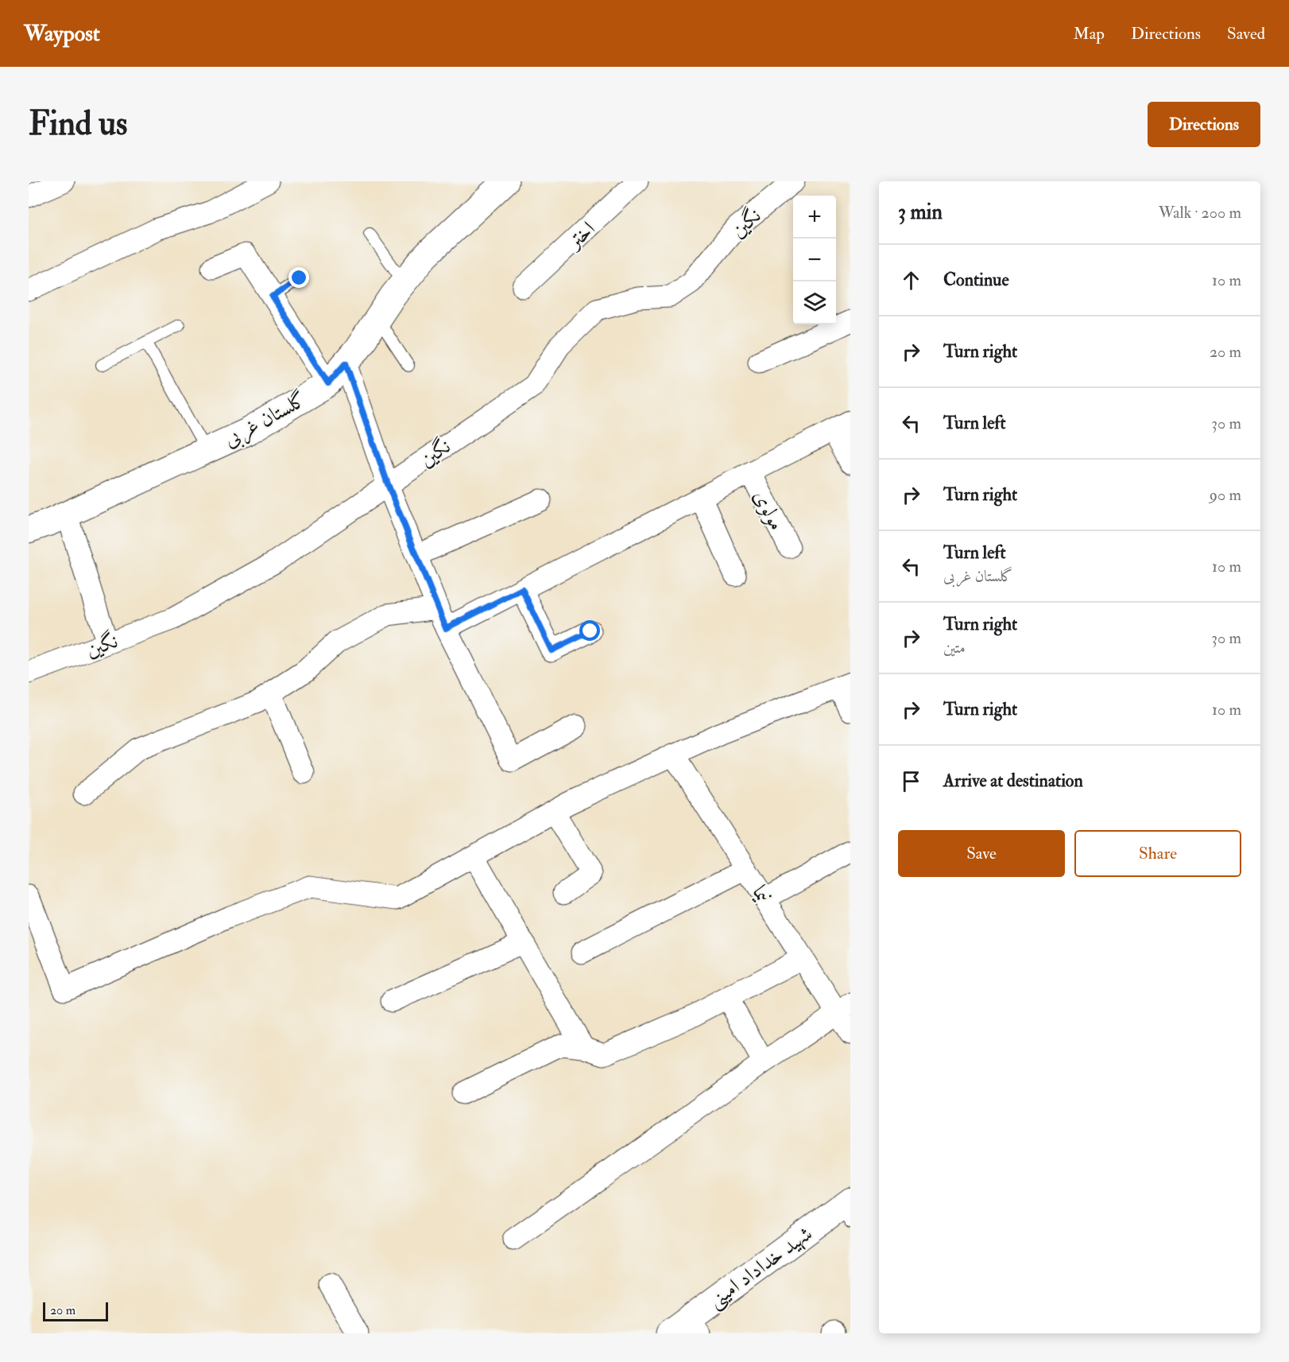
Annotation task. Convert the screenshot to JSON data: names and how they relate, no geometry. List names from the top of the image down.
{
  "streets": {
    "street": [
      "نگین",
      "اختر",
      "گلستان غربی",
      "مولوی",
      "نیما",
      "شهید خداداد امینی"
    ]
  },
  "scale_bar": "20 m",
  "page": {
    "header": "Waypost",
    "nav": ["Map", "Directions", "Saved"],
    "buttons": [
      "Directions",
      ["Save", "Share"]
    ],
    "title": "Find us",
    "heading": ["3 min", "Walk · 200 m"],
    "map_buttons": ["+", "−"],
    "list": [
      ["Continue", "10 m"],
      ["Turn right", "20 m"],
      ["Turn left", "30 m"],
      ["Turn right", "90 m"],
      ["Turn left", "گلستان غربی", "10 m"],
      ["Turn right", "متین", "30 m"],
      ["Turn right", "10 m"],
      "Arrive at destination"
    ],
    "scale": "20 m"
  }
}
